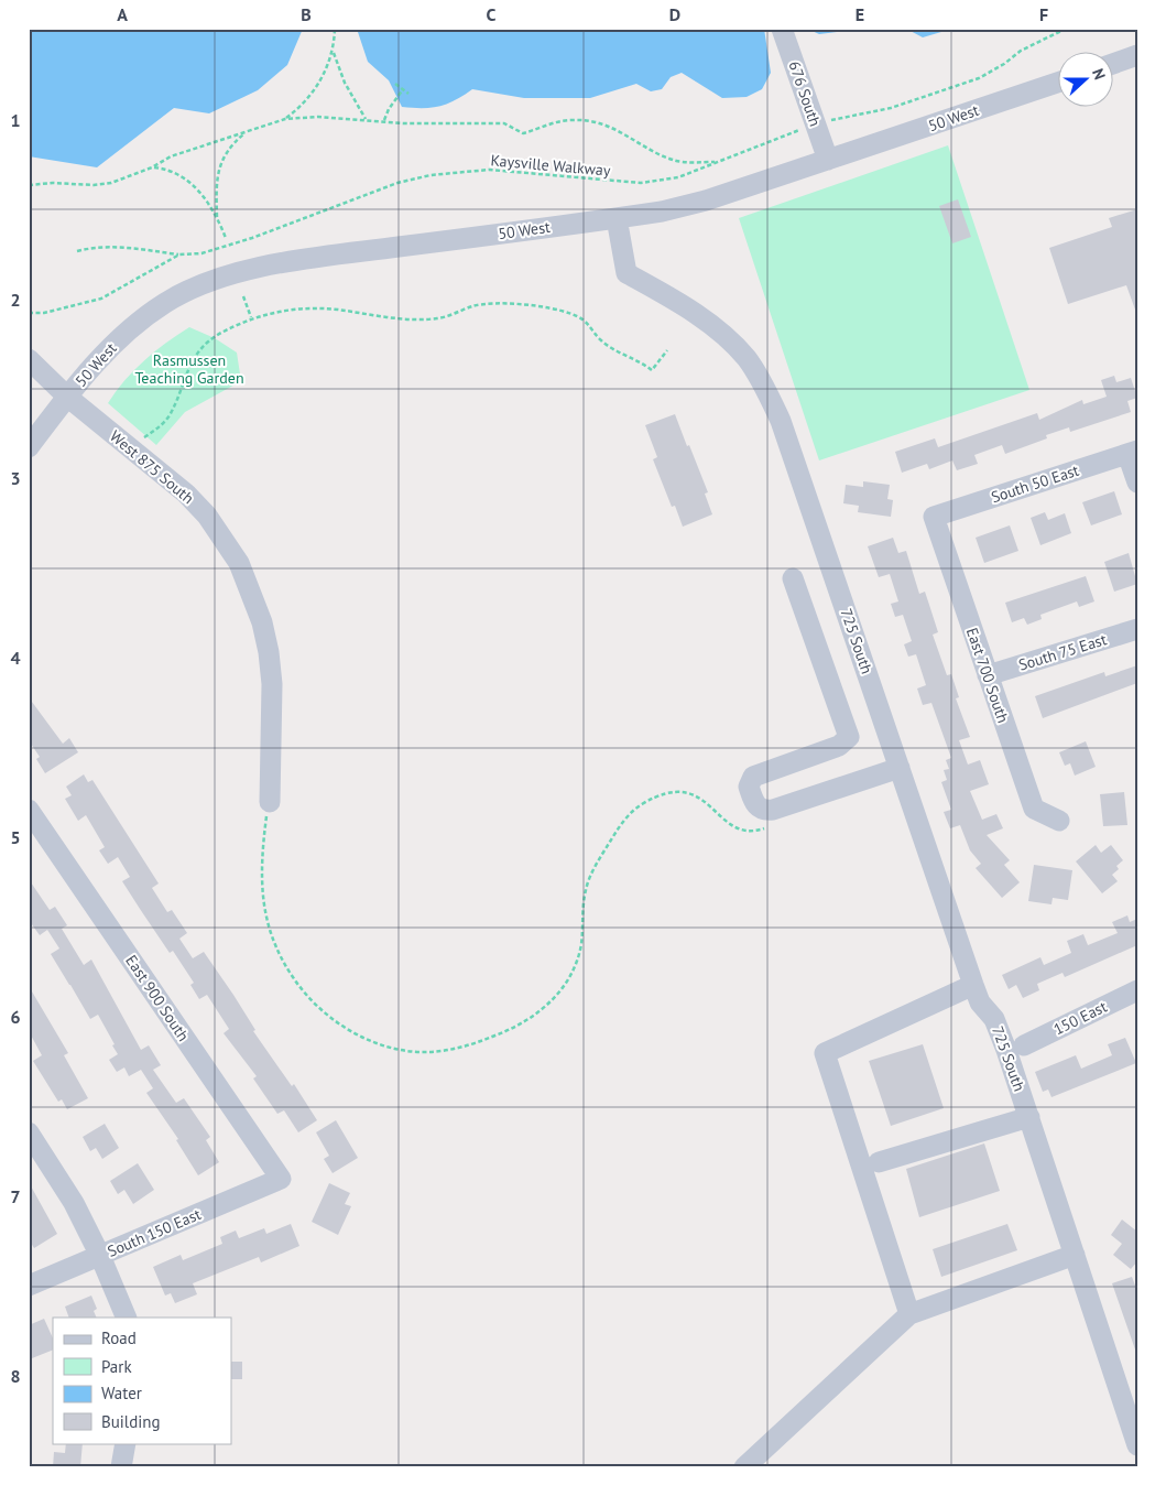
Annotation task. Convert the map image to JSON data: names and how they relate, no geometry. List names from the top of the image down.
{
  "streets": {
    "street": [
      "676 South",
      "50 West",
      "West 875 South",
      "South 50 East",
      "725 South",
      "South 75 East",
      "East 700 South",
      "East 900 South",
      "150 East",
      "South 150 East"
    ],
    "path": ["Kaysville Walkway"]
  },
  "crossings": [
    ["676 South", "50 West"],
    ["676 South", "Kaysville Walkway"],
    ["50 West", "West 875 South"],
    ["50 West", "725 South"],
    ["South 50 East", "East 700 South"],
    ["South 75 East", "East 700 South"],
    ["East 900 South", "South 150 East"]
  ],
  "parks": ["Rasmussen Teaching Garden"],
  "legend": [
    "Road",
    "Park",
    "Water",
    "Building"
  ],
  "north": "right",
  "grid": {
    "columns": [
      "A",
      "B",
      "C",
      "D",
      "E",
      "F"
    ],
    "rows": [
      "1",
      "2",
      "3",
      "4",
      "5",
      "6",
      "7",
      "8"
    ]
  }
}
